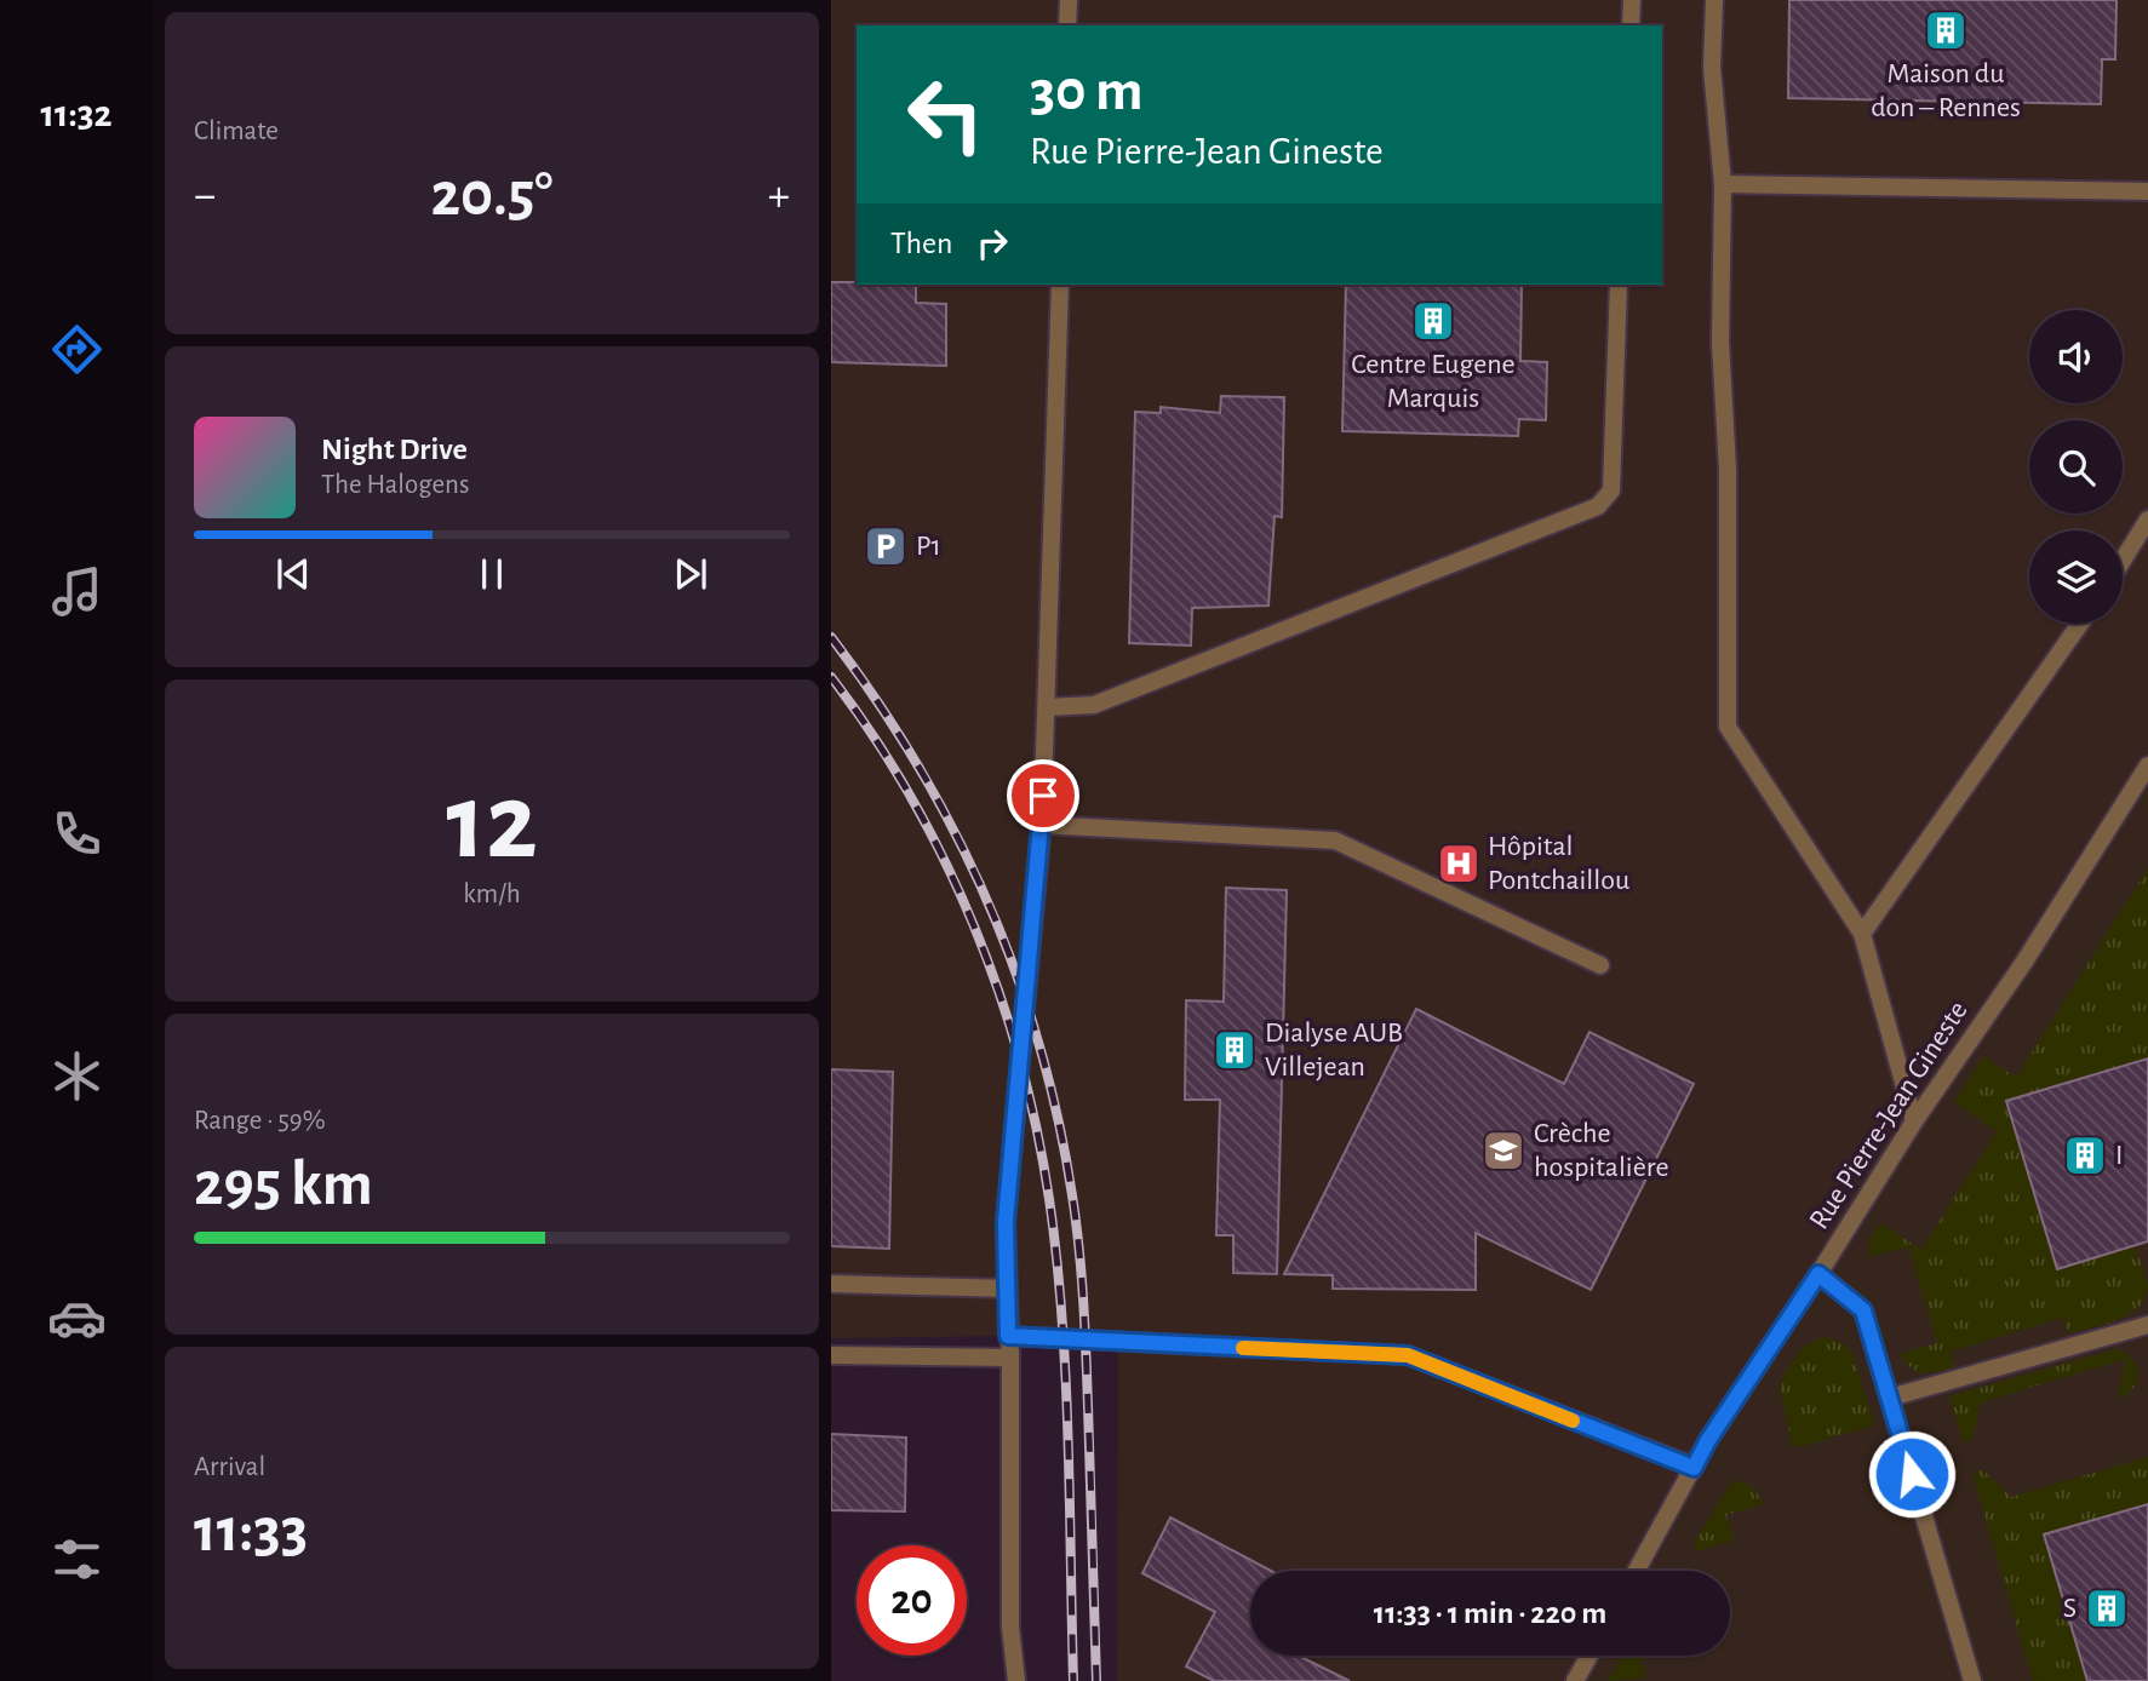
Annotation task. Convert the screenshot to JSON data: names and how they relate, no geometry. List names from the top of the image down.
{
  "streets": {
    "street": ["Rue Pierre-Jean Gineste"]
  },
  "places": {
    "building": [
      "Maison du don – Rennes",
      "Centre Eugene Marquis",
      "Dialyse AUB Villejean",
      "I",
      "S"
    ],
    "parking": ["P1"],
    "hospital": ["Hôpital Pontchaillou"],
    "school or university": ["Crèche hospitalière"]
  },
  "page": {
    "tabs": "11:32",
    "tile": [
      "Climate",
      ["12", "km/h"],
      ["Range · 59%", "295 km"],
      ["Arrival", "11:33"]
    ],
    "turn": ["30 m", "Rue Pierre-Jean Gineste"],
    "heat": ["−", "20.5°", "+"],
    "then": "Then",
    "song": ["Night Drive", "The Halogens"],
    "limit": "20",
    "trip": "11:33 · 1 min · 220 m"
  }
}
